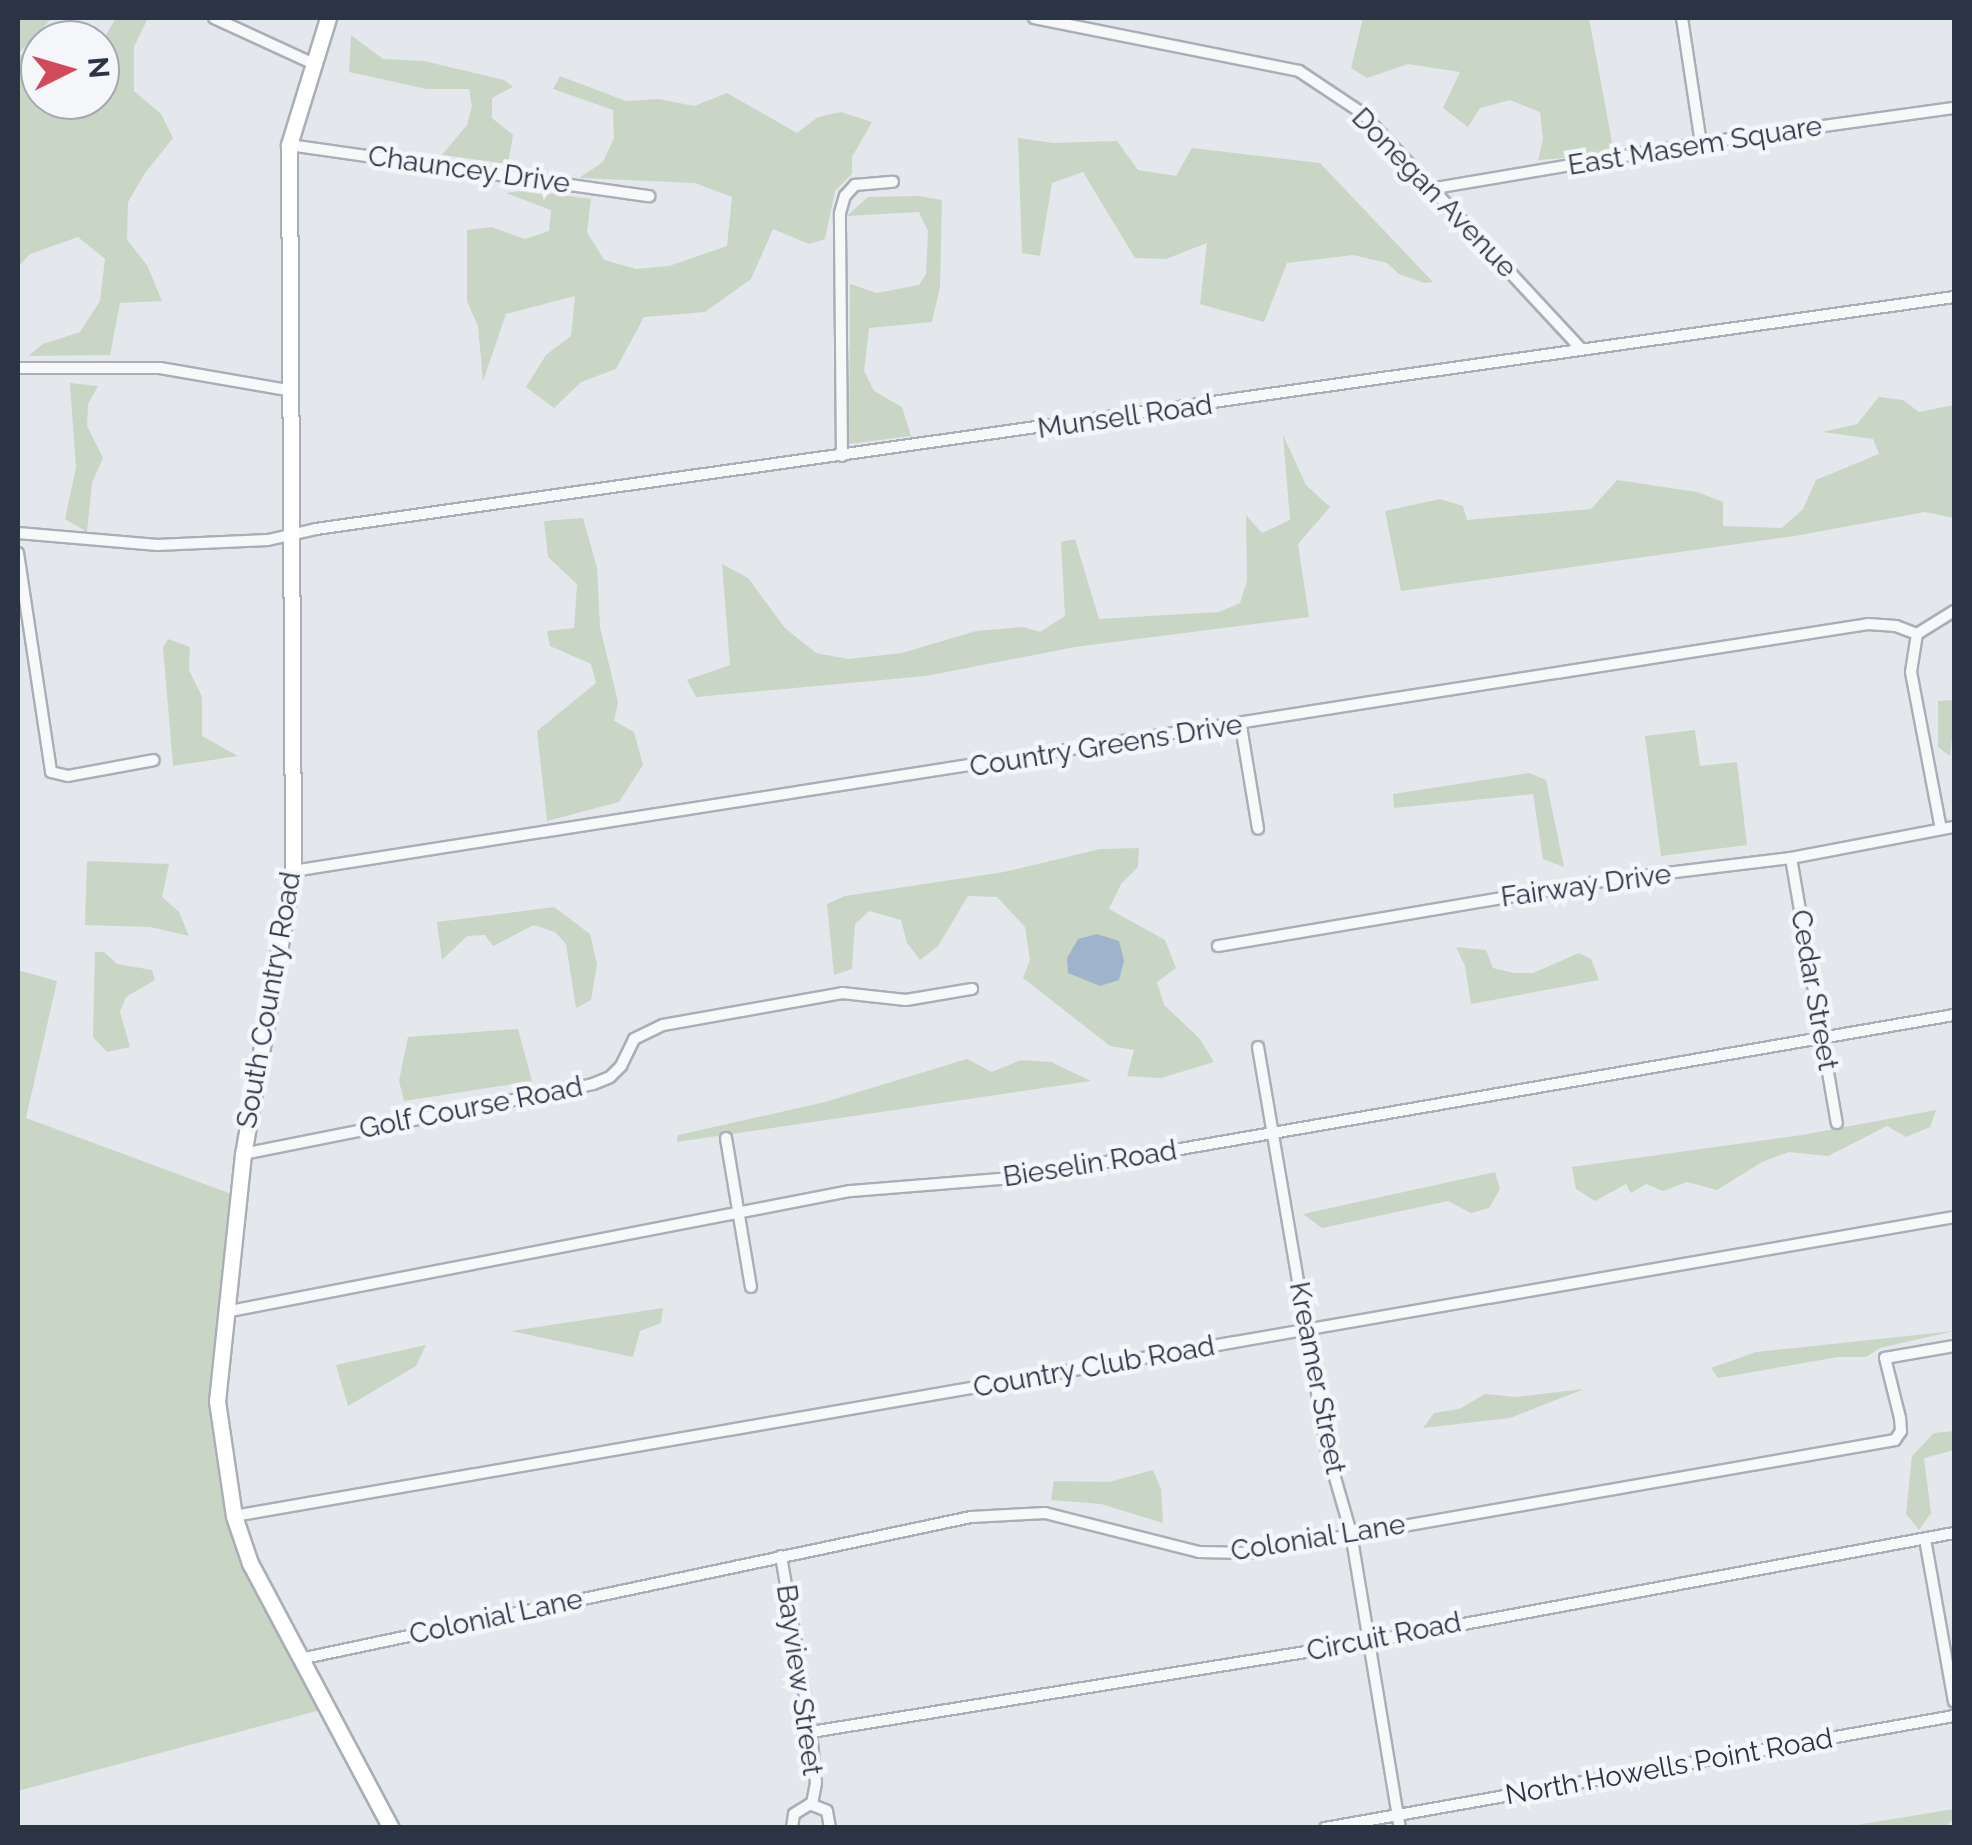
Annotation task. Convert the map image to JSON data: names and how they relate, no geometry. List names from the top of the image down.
{
  "streets": {
    "main road": ["South Country Road"],
    "street": [
      "East Masem Square",
      "Chauncey Drive",
      "Donegan Avenue",
      "Munsell Road",
      "Country Greens Drive",
      "Fairway Drive",
      "Cedar Street",
      "Golf Course Road",
      "Bieselin Road",
      "Country Club Road",
      "Kreamer Street",
      "Colonial Lane",
      "Circuit Road",
      "Bayview Street",
      "North Howells Point Road"
    ]
  },
  "crossings": [
    ["East Masem Square", "Donegan Avenue"],
    ["Chauncey Drive", "South Country Road"],
    ["Donegan Avenue", "Munsell Road"],
    ["Munsell Road", "South Country Road"],
    ["Country Greens Drive", "South Country Road"],
    ["Fairway Drive", "Cedar Street"],
    ["Cedar Street", "Bieselin Road"],
    ["South Country Road", "Golf Course Road"],
    ["South Country Road", "Bieselin Road"],
    ["South Country Road", "Country Club Road"],
    ["South Country Road", "Colonial Lane"],
    ["Bieselin Road", "Kreamer Street"],
    ["Country Club Road", "Kreamer Street"],
    ["Kreamer Street", "Colonial Lane"],
    ["Kreamer Street", "Circuit Road"],
    ["Kreamer Street", "North Howells Point Road"],
    ["Colonial Lane", "Bayview Street"],
    ["Circuit Road", "Bayview Street"]
  ],
  "north": "right"
}
